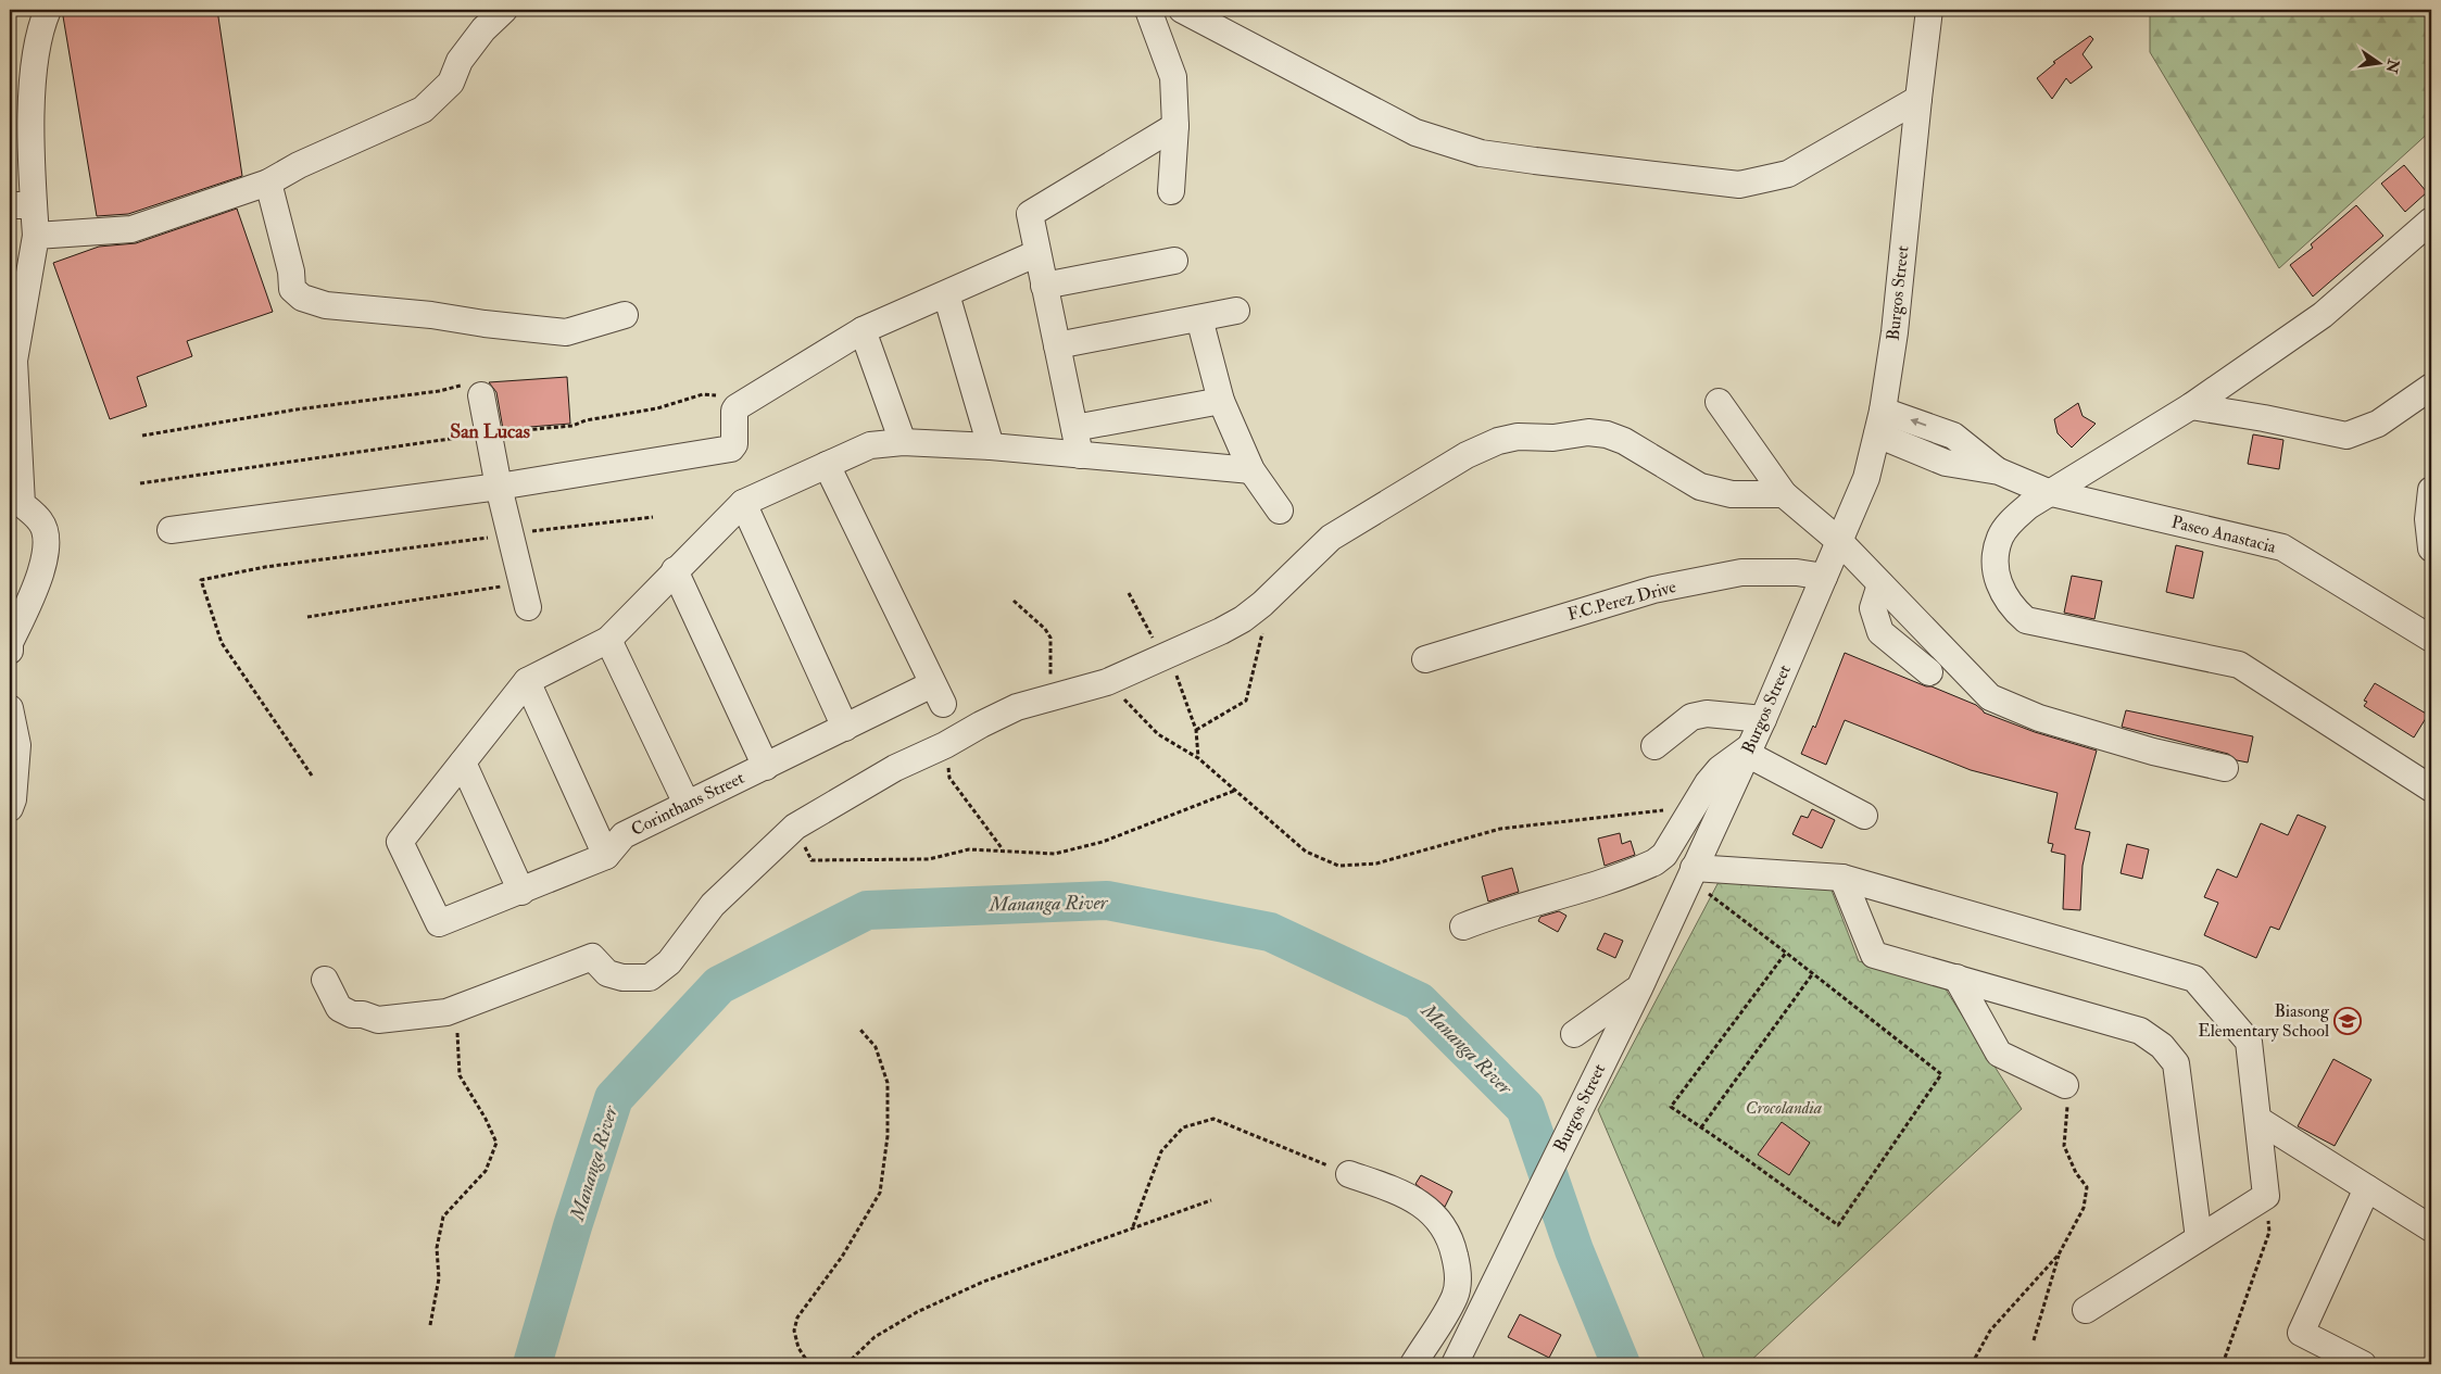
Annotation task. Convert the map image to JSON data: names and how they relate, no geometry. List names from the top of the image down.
{
  "streets": {
    "street": [
      "Burgos Street",
      "Paseo Anastacia",
      "F.C.Perez Drive",
      "Corinthans Street"
    ]
  },
  "crossings": [
    ["Burgos Street", "Paseo Anastacia"],
    ["Burgos Street", "F.C.Perez Drive"]
  ],
  "districts": ["San Lucas"],
  "water": ["Mananga River"],
  "parks": ["Crocolandia"],
  "places": {
    "school or university": ["Biasong Elementary School"]
  },
  "north": "right"
}
